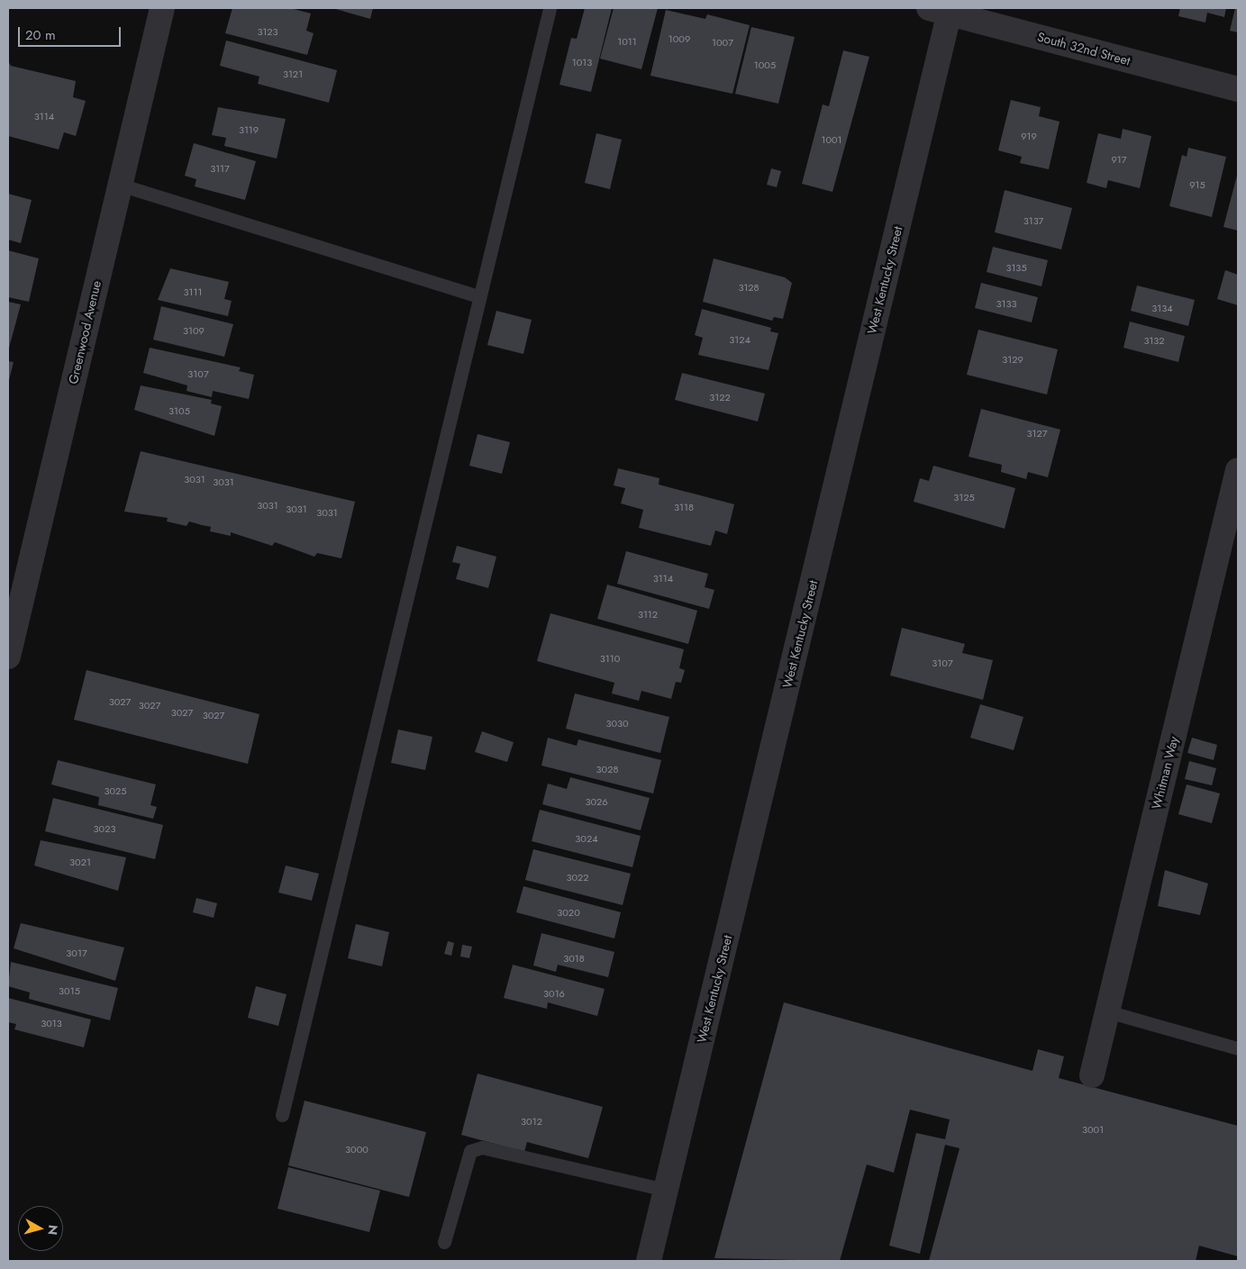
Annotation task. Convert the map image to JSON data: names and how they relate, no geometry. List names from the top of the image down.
{
  "streets": {
    "street": [
      "South 32nd Street",
      "West Kentucky Street",
      "Greenwood Avenue",
      "Whitman Way"
    ]
  },
  "crossings": [
    ["South 32nd Street", "West Kentucky Street"]
  ],
  "house_numbers": [
    "3123",
    "1009",
    "1011",
    "1007",
    "1013",
    "1005",
    "3121",
    "3114",
    "3119",
    "919",
    "1001",
    "917",
    "3117",
    "915",
    "3137",
    "3135",
    "3128",
    "3111",
    "3133",
    "3134",
    "3109",
    "3124",
    "3132",
    "3129",
    "3107",
    "3122",
    "3105",
    "3127",
    "3031",
    "3031",
    "3125",
    "3031",
    "3118",
    "3031",
    "3031",
    "3114",
    "3112",
    "3110",
    "3107",
    "3027",
    "3027",
    "3027",
    "3027",
    "3030",
    "3028",
    "3025",
    "3026",
    "3023",
    "3024",
    "3021",
    "3022",
    "3020",
    "3017",
    "3018",
    "3015",
    "3016",
    "3013",
    "3012",
    "3001",
    "3000"
  ],
  "scale_bar": "20 m",
  "north": "right"
}
